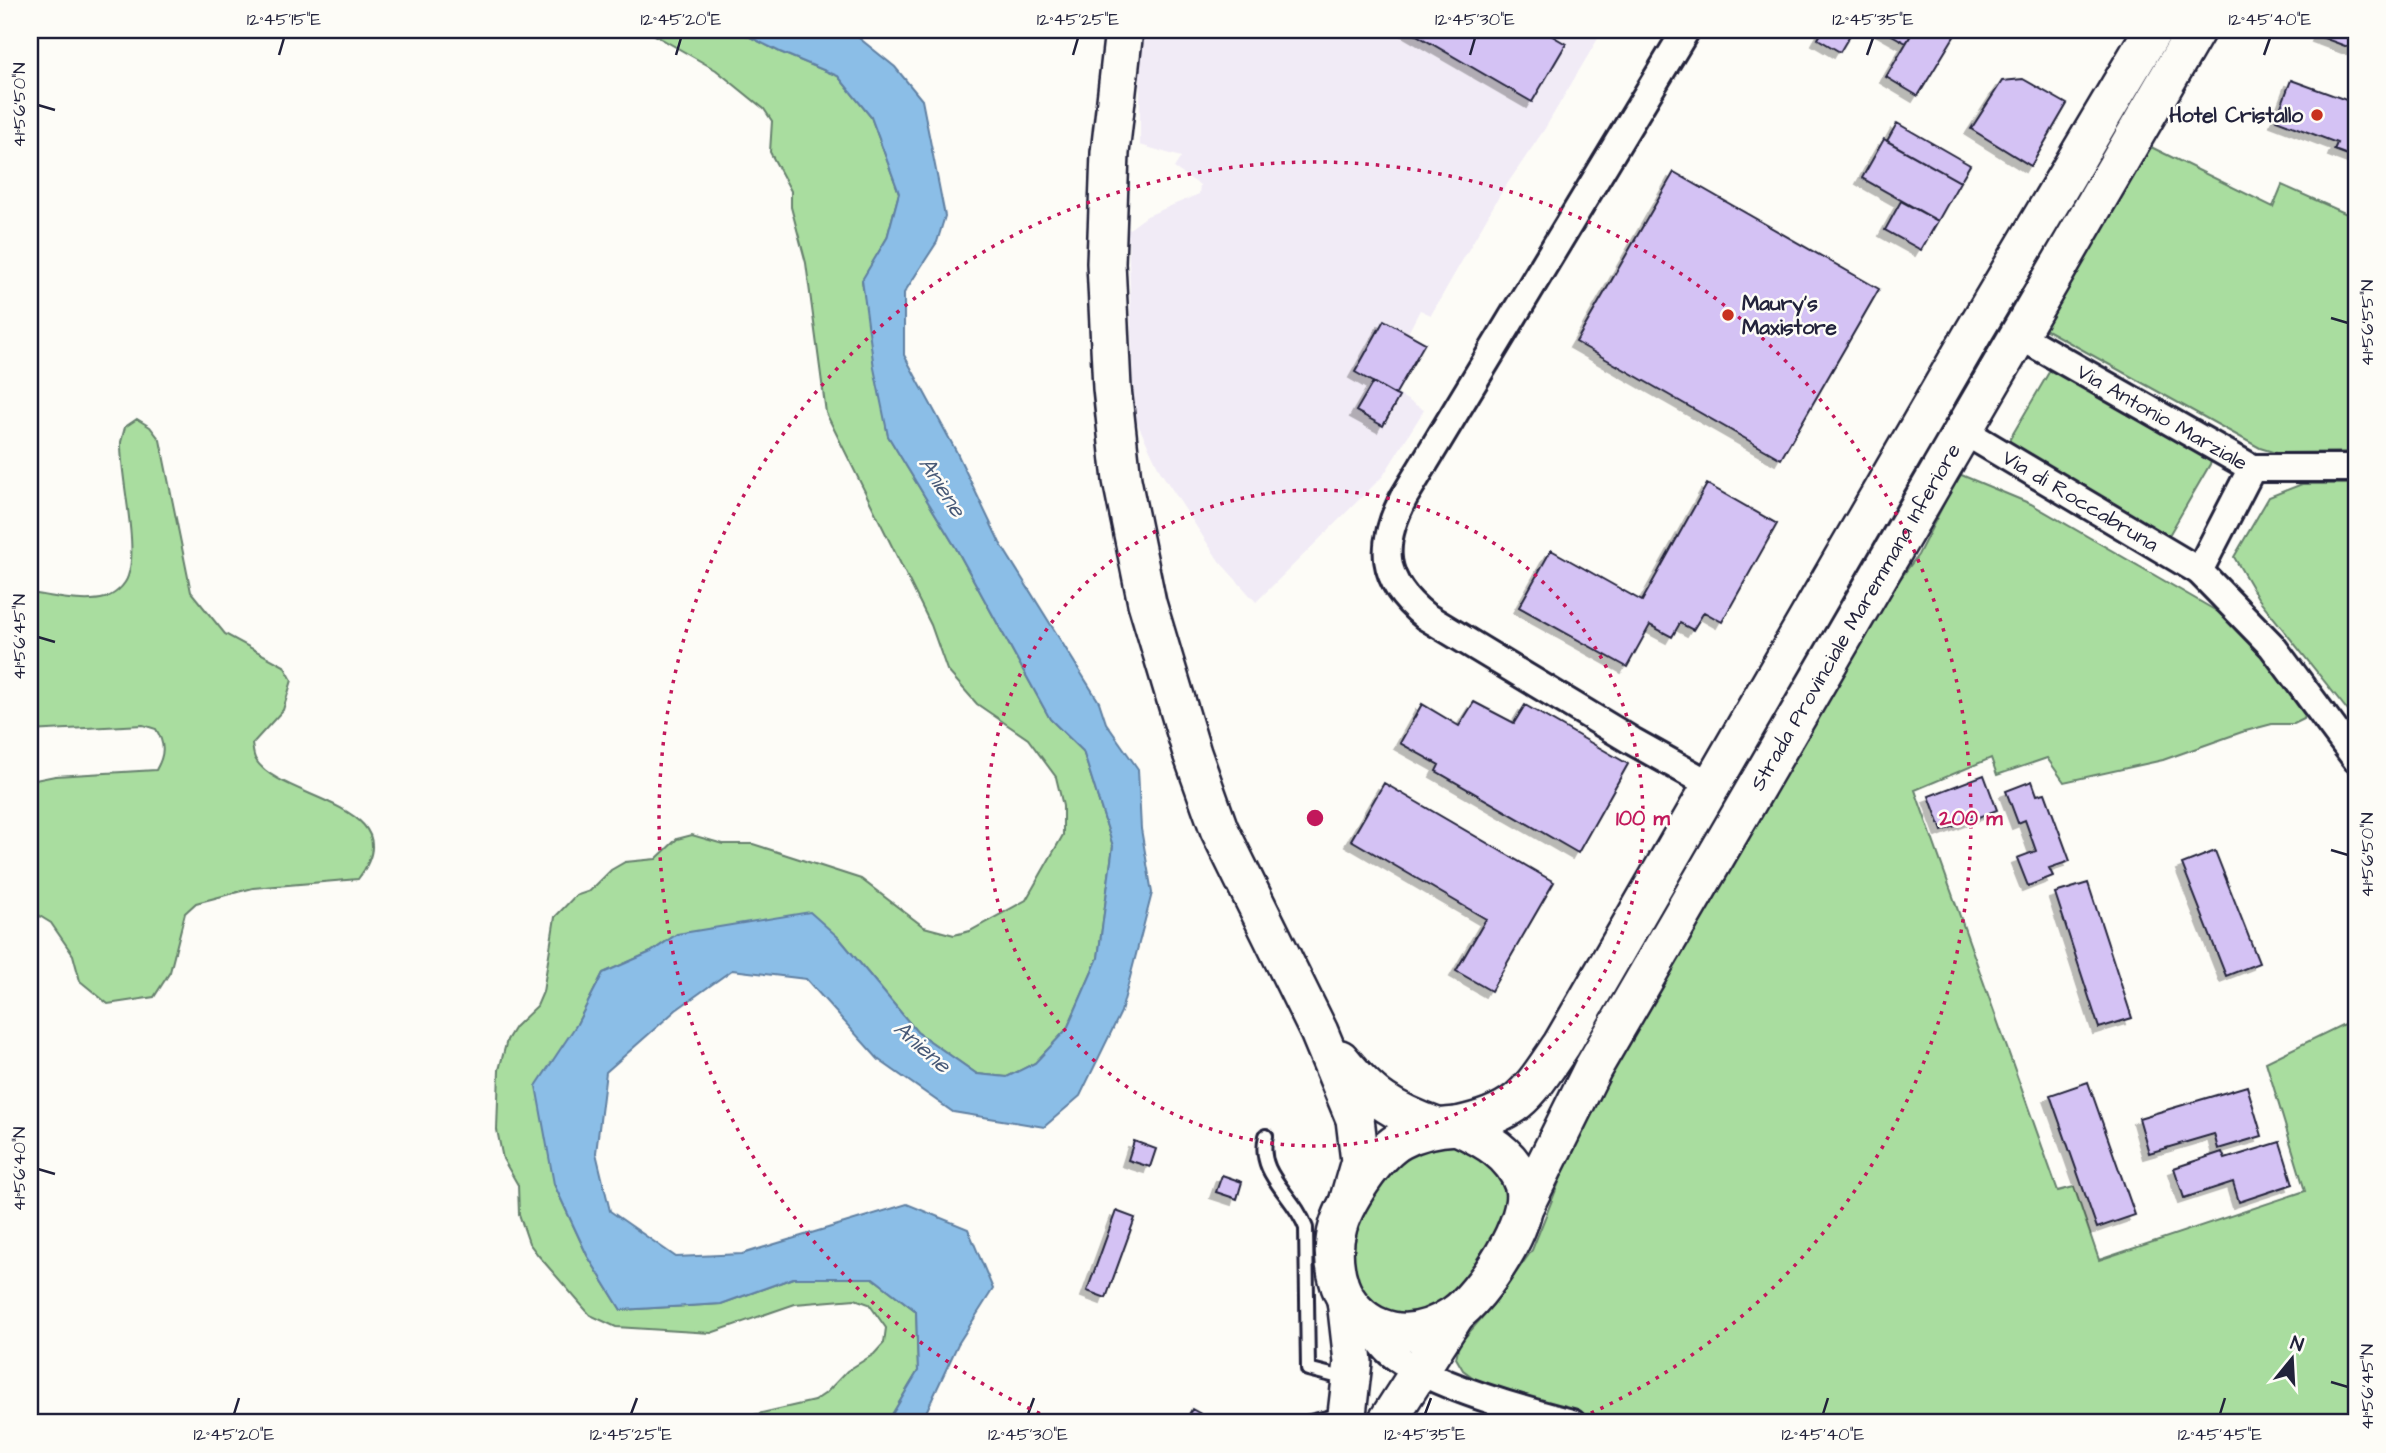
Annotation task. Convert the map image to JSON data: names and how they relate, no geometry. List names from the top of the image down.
{
  "streets": {
    "main road": ["Strada Provinciale Maremmana Inferiore"],
    "street": ["Via Antonio Marziale", "Via di Roccabruna"]
  },
  "crossings": [
    ["Via Antonio Marziale", "Strada Provinciale Maremmana Inferiore"],
    ["Via di Roccabruna", "Strada Provinciale Maremmana Inferiore"]
  ],
  "water": ["Aniene"],
  "places": ["Hotel Cristallo", "Maury's Maxistore"],
  "north": "top",
  "coordinates": [
    "12°45'15\"E",
    "12°45'20\"E",
    "12°45'25\"E",
    "12°45'30\"E",
    "12°45'35\"E",
    "12°45'40\"E",
    "41°56'50\"N",
    "41°56'55\"N",
    "41°56'45\"N",
    "41°56'40\"N",
    "12°45'45\"E"
  ],
  "rings": ["100 m", "200 m"]
}
